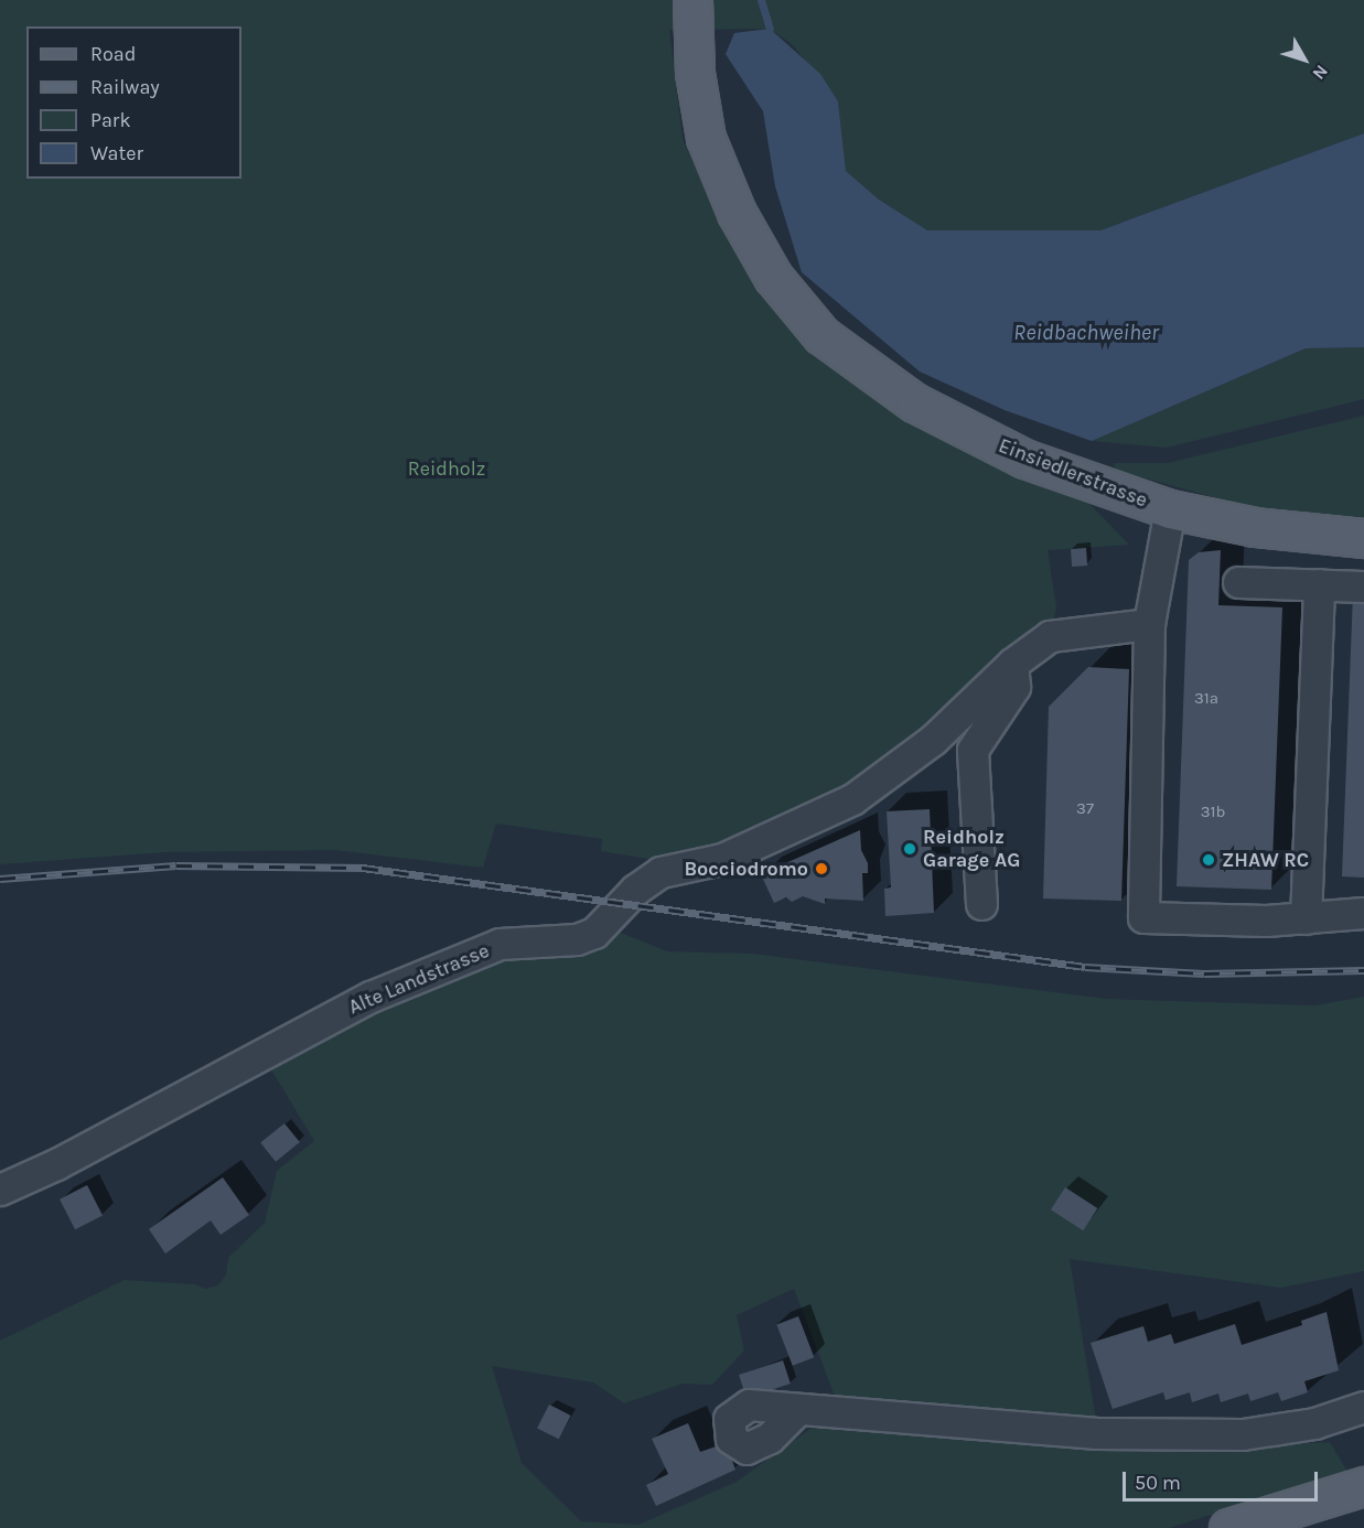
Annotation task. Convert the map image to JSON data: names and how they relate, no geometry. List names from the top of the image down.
{
  "streets": {
    "main road": ["Einsiedlerstrasse"],
    "street": ["Alte Landstrasse"]
  },
  "water": ["Reidbachweiher"],
  "parks": ["Reidholz"],
  "places": ["Reidholz Garage AG", "ZHAW RC", "Bocciodromo"],
  "house_numbers": ["31a", "37", "31b"],
  "legend": [
    "Road",
    "Railway",
    "Park",
    "Water"
  ],
  "scale_bar": "50 m",
  "north": "bottom right"
}
